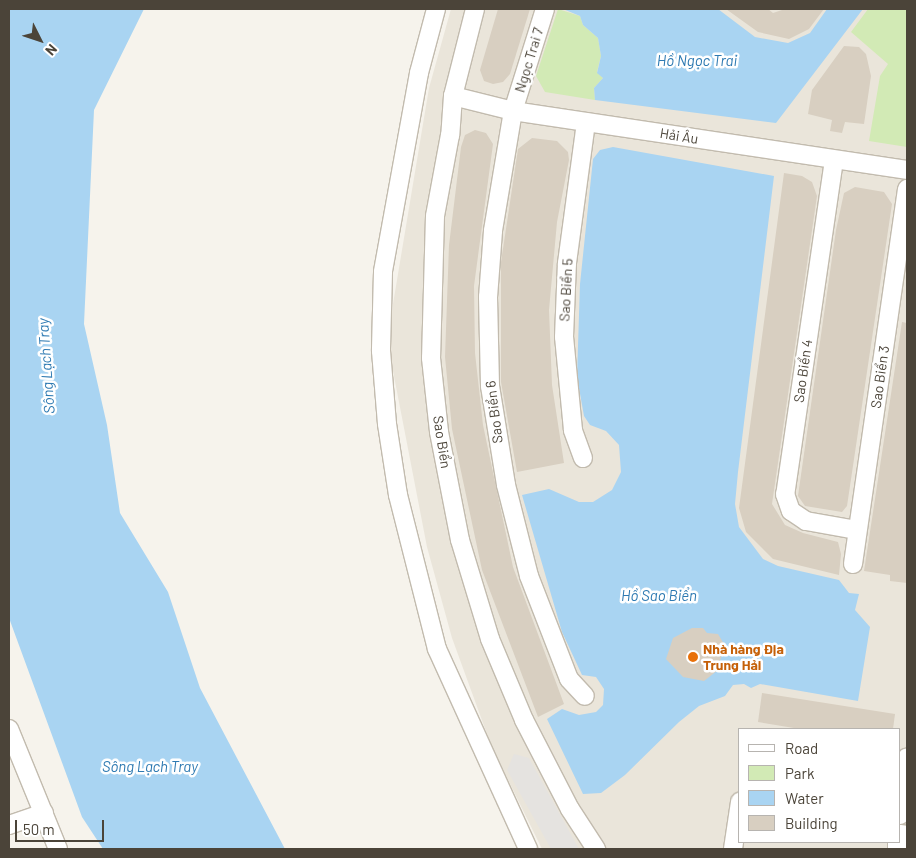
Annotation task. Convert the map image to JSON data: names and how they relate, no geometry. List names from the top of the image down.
{
  "streets": {
    "street": [
      "Ngọc Trai 7",
      "Hải Âu",
      "Sao Biển 5",
      "Sao Biển 4",
      "Sao Biển 3",
      "Sao Biển 6",
      "Sao Biển"
    ]
  },
  "crossings": [
    ["Ngọc Trai 7", "Hải Âu"],
    ["Ngọc Trai 7", "Sao Biển 6"],
    ["Hải Âu", "Sao Biển 5"],
    ["Hải Âu", "Sao Biển 4"],
    ["Hải Âu", "Sao Biển 6"],
    ["Hải Âu", "Sao Biển"],
    ["Sao Biển 4", "Sao Biển 3"]
  ],
  "water": ["Hồ Ngọc Trai", "Sông Lạch Tray", "Hồ Sao Biển"],
  "places": ["Nhà hàng Địa Trung Hải"],
  "legend": [
    "Road",
    "Park",
    "Water",
    "Building"
  ],
  "scale_bar": "50 m",
  "north": "bottom right"
}
